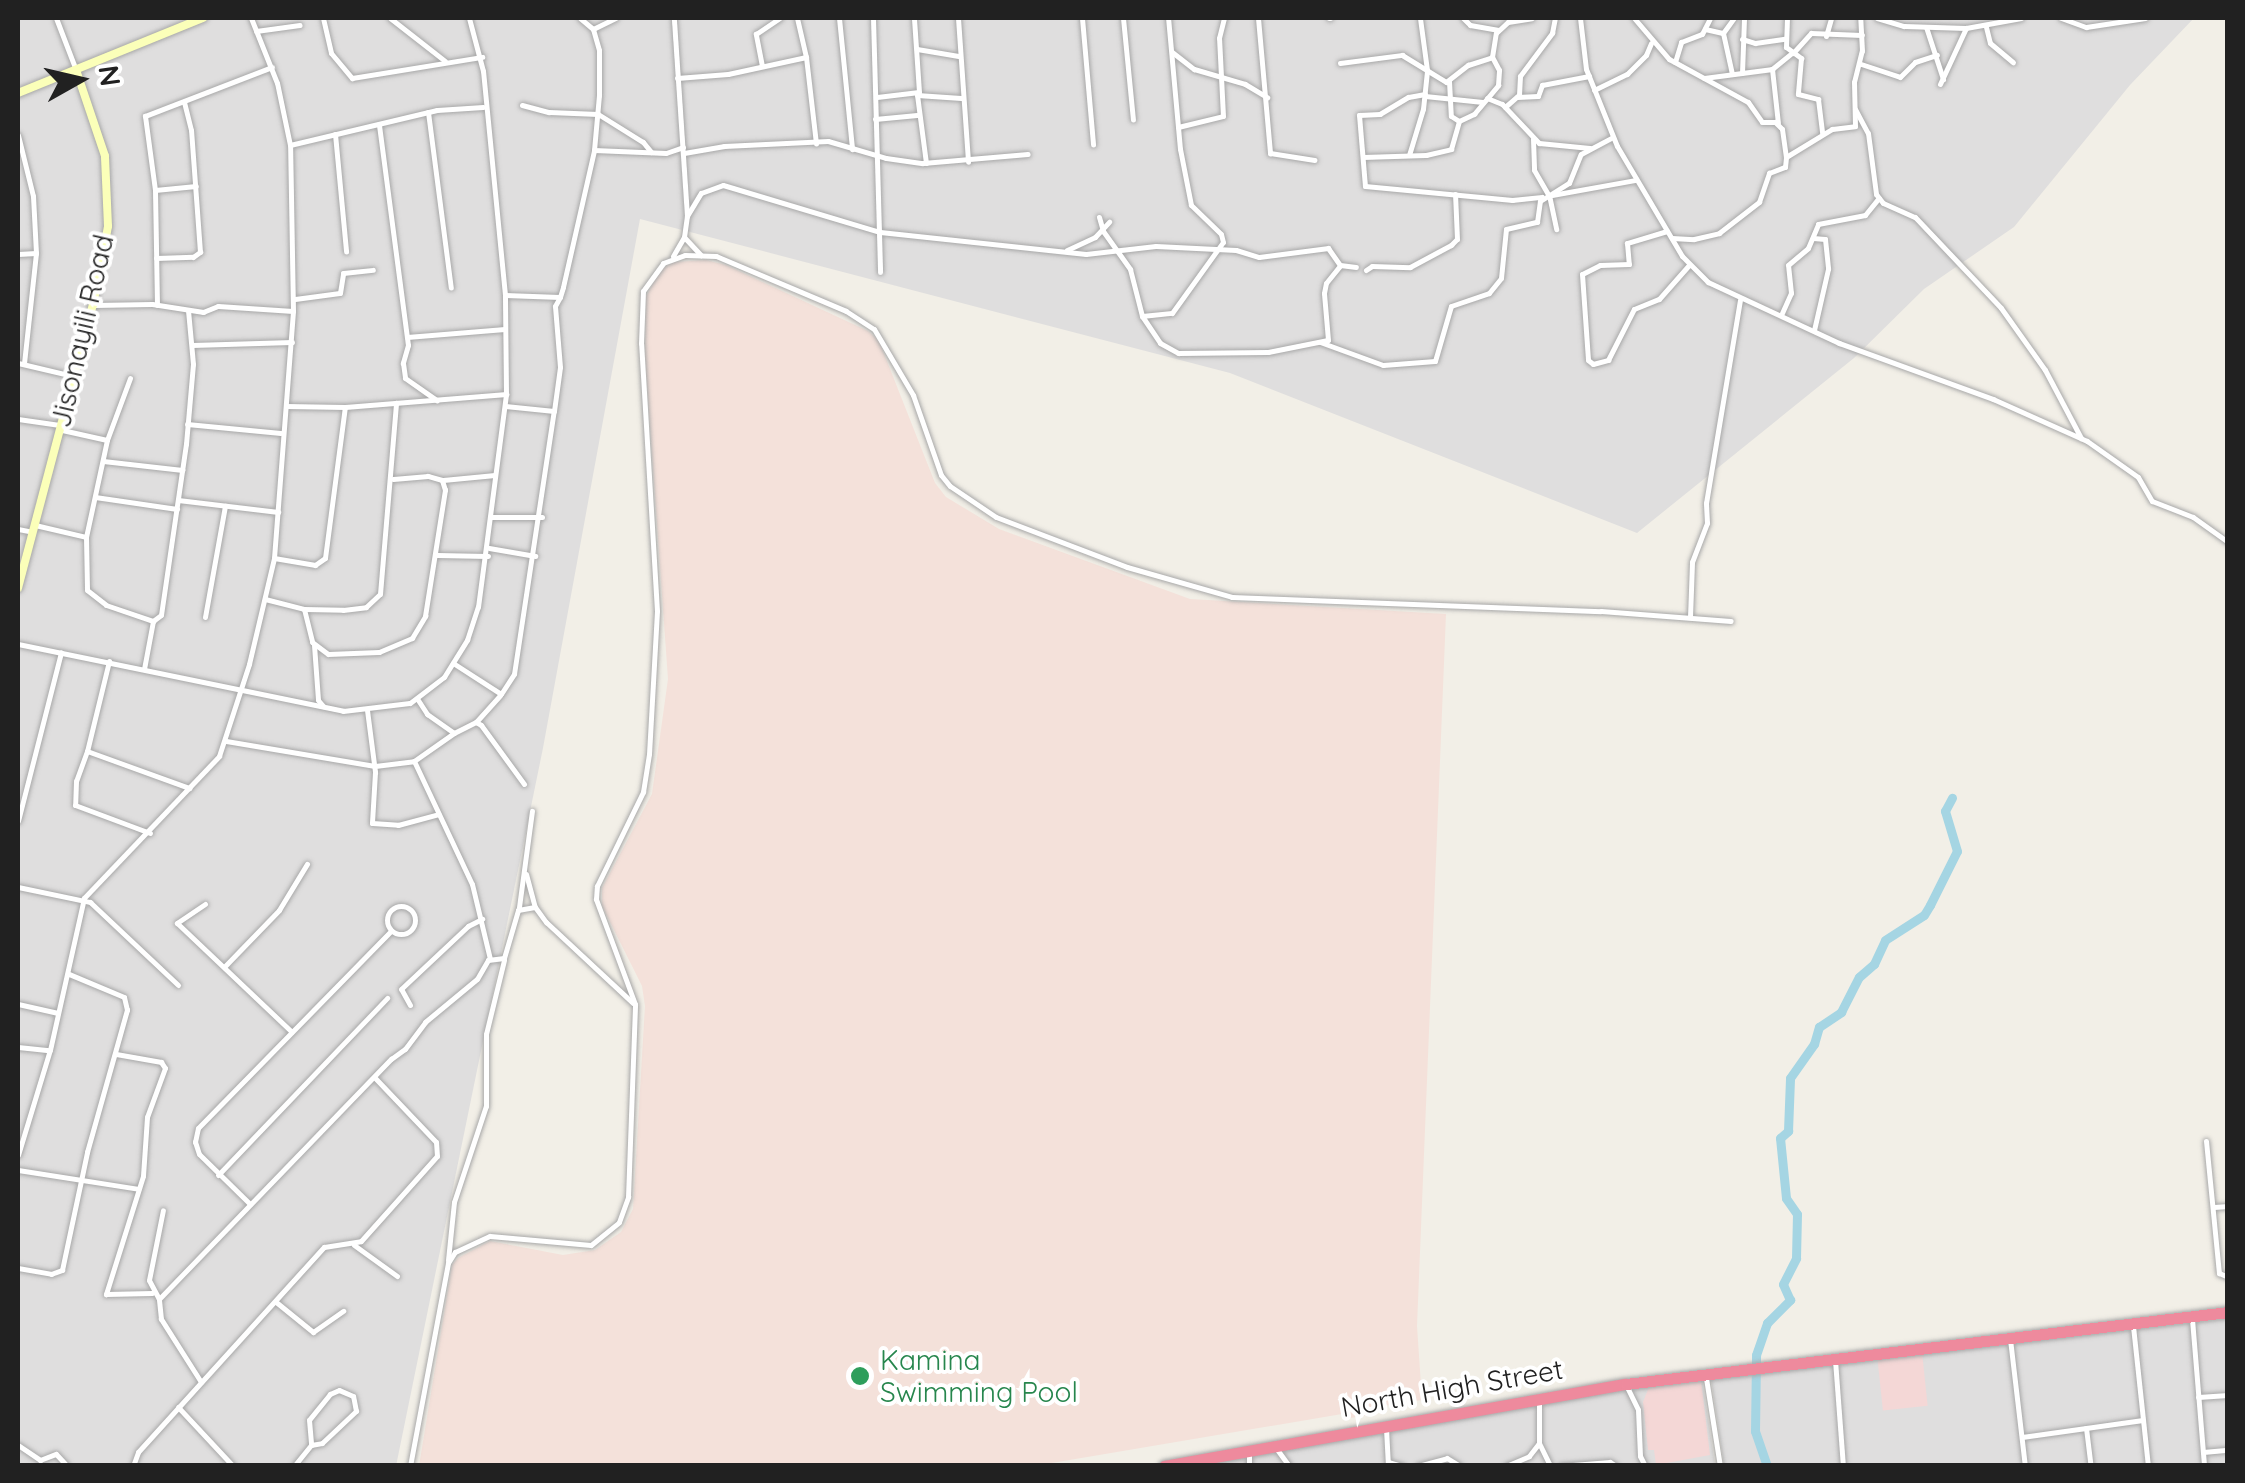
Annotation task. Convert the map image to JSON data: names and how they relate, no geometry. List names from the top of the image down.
{
  "streets": {
    "highway": ["North High Street"],
    "street": ["Jisonayili Road"]
  },
  "places": ["Kamina Swimming Pool"],
  "north": "right"
}
